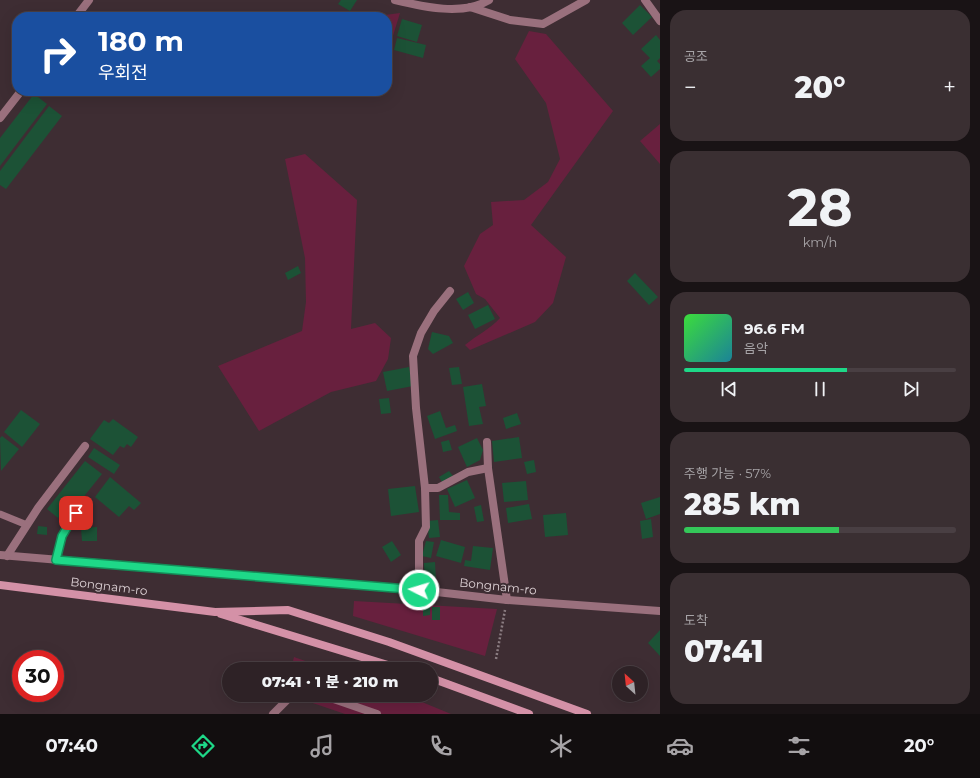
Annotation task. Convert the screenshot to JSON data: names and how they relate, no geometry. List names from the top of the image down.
{
  "streets": {
    "main road": ["Bongnam-ro"]
  },
  "north": "top left",
  "page": {
    "tile": [
      "공조",
      ["28", "km/h"],
      ["주행 가능 · 57%", "285 km"],
      ["도착", "07:41"]
    ],
    "turn": ["180 m", "우회전"],
    "heat": ["−", "20°", "+"],
    "song": ["96.6 FM", "음악"],
    "limit": "30",
    "trip": "07:41 · 1 분 · 210 m",
    "tabs": ["07:40", "20°"]
  }
}
